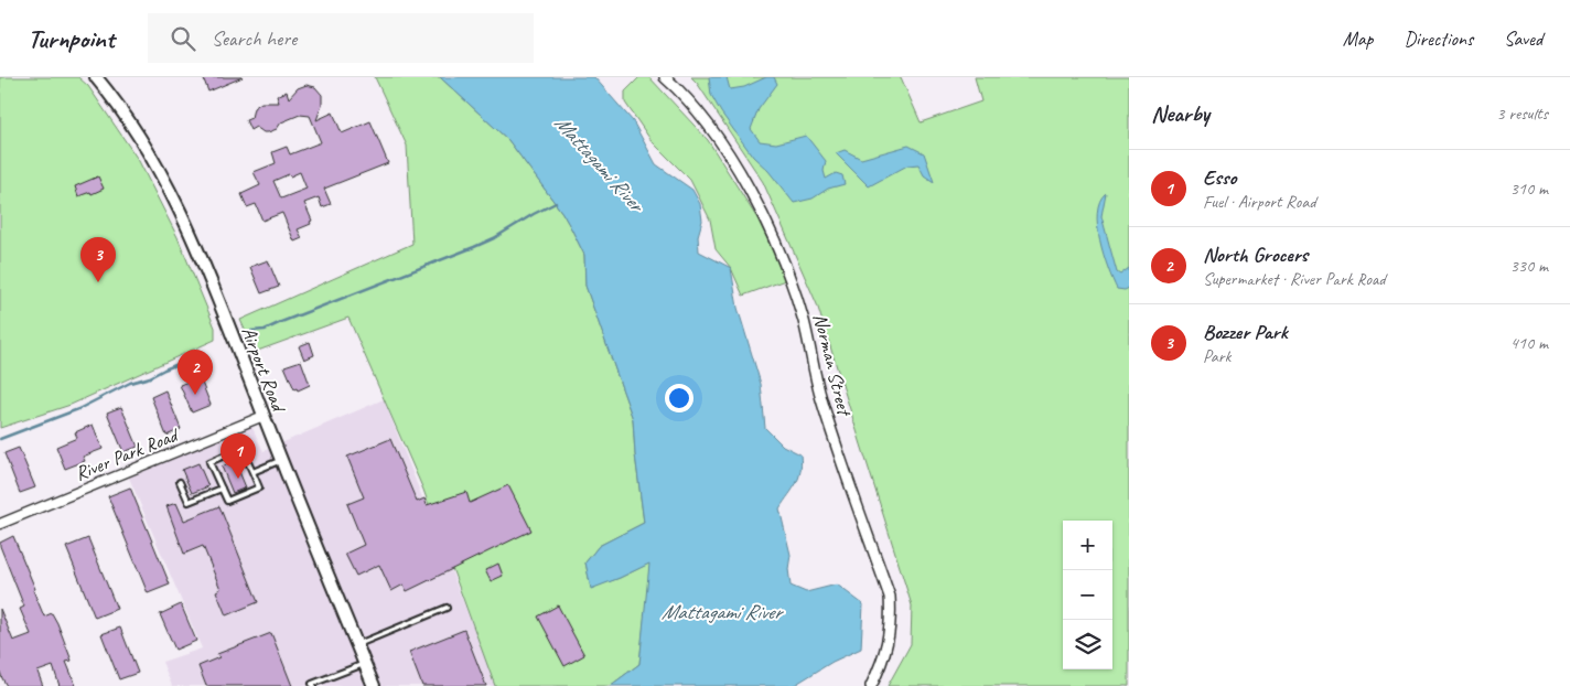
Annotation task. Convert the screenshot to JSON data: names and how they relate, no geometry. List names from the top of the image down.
{
  "streets": {
    "main road": ["Airport Road"],
    "street": ["Norman Street", "River Park Road"]
  },
  "crossings": [
    ["Airport Road", "River Park Road"]
  ],
  "water": ["Mattagami River"],
  "page": {
    "header": "Turnpoint",
    "search": "Search here",
    "nav": ["Map", "Directions", "Saved"],
    "heading": ["Nearby", "3 results"],
    "list": [
      {
        "mark": "1",
        "name": "Esso",
        "note": "Fuel · Airport Road",
        "value": "310 m"
      },
      {
        "mark": "2",
        "name": "North Grocers",
        "note": "Supermarket · River Park Road",
        "value": "330 m"
      },
      {
        "mark": "3",
        "name": "Bozzer Park",
        "note": "Park",
        "value": "410 m"
      }
    ],
    "pins": ["3", "2", "1"],
    "map_buttons": ["+", "−"]
  }
}
